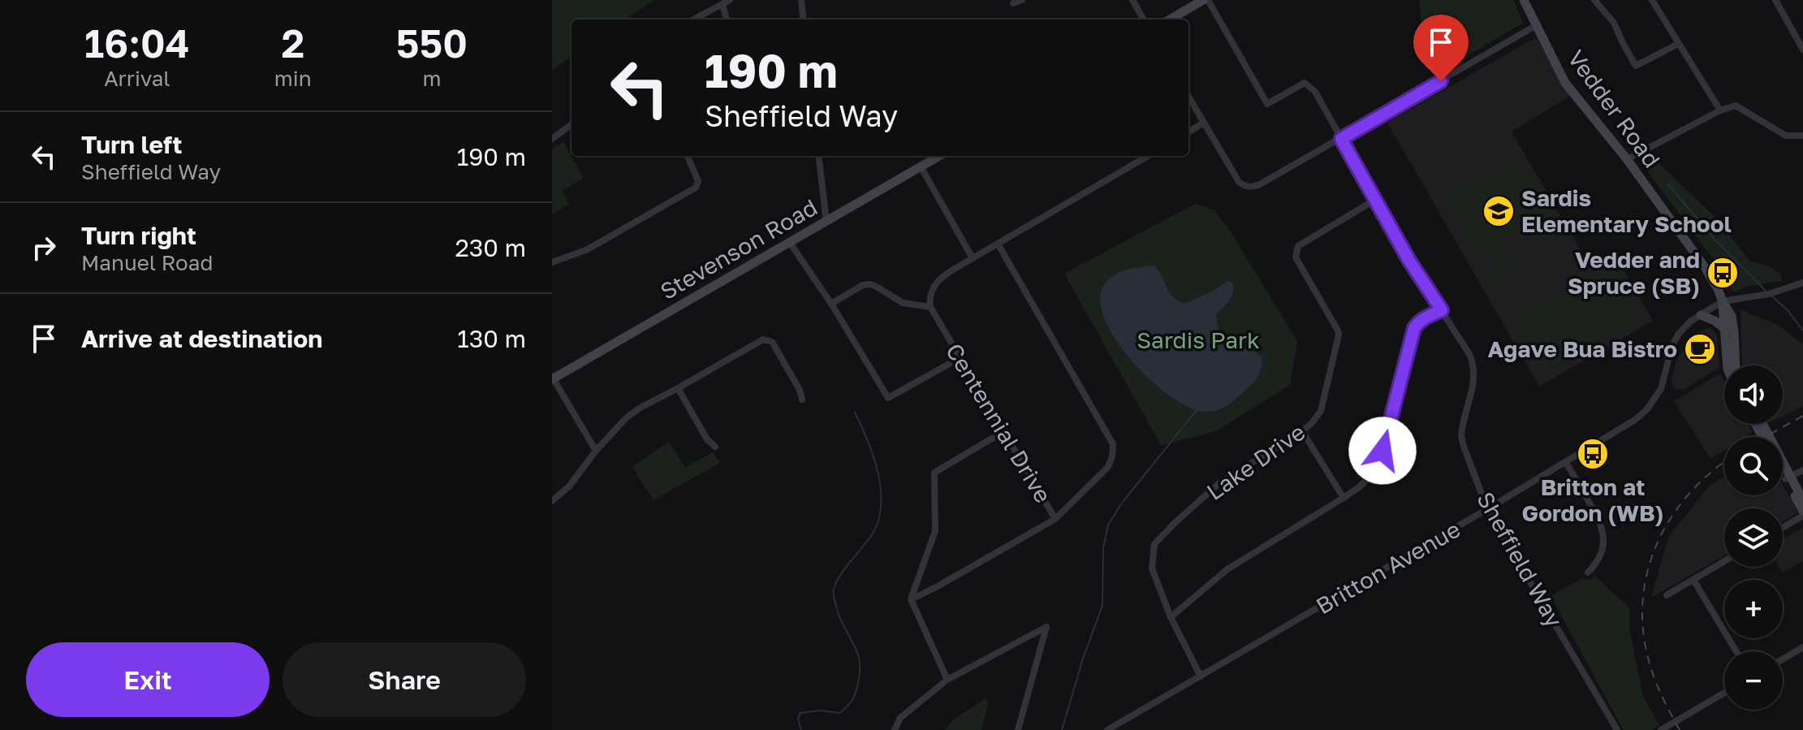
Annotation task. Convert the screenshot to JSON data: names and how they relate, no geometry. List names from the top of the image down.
{
  "streets": {
    "main road": ["Vedder Road", "Stevenson Road"],
    "street": [
      "Centennial Drive",
      "Lake Drive",
      "Sheffield Way",
      "Britton Avenue"
    ]
  },
  "crossings": [
    ["Vedder Road", "Britton Avenue"],
    ["Lake Drive", "Sheffield Way"],
    ["Lake Drive", "Britton Avenue"],
    ["Sheffield Way", "Britton Avenue"]
  ],
  "parks": ["Sardis Park"],
  "places": {
    "school or university": ["Sardis Elementary School"],
    "bus stop": ["Vedder and Spruce (SB)", "Britton at Gordon (WB)"],
    "cafe": ["Agave Bua Bistro"]
  },
  "page": {
    "eta": [
      "16:04",
      "Arrival",
      "2",
      "min",
      "550",
      "m"
    ],
    "turn": ["190 m", "Sheffield Way"],
    "list": [
      {
        "name": "Turn left",
        "note": "Sheffield Way",
        "value": "190 m"
      },
      {
        "name": "Turn right",
        "note": "Manuel Road",
        "value": "230 m"
      },
      {
        "name": "Arrive at destination",
        "value": "130 m"
      }
    ],
    "map_buttons": ["+", "−"],
    "buttons": ["Exit", "Share"]
  }
}
